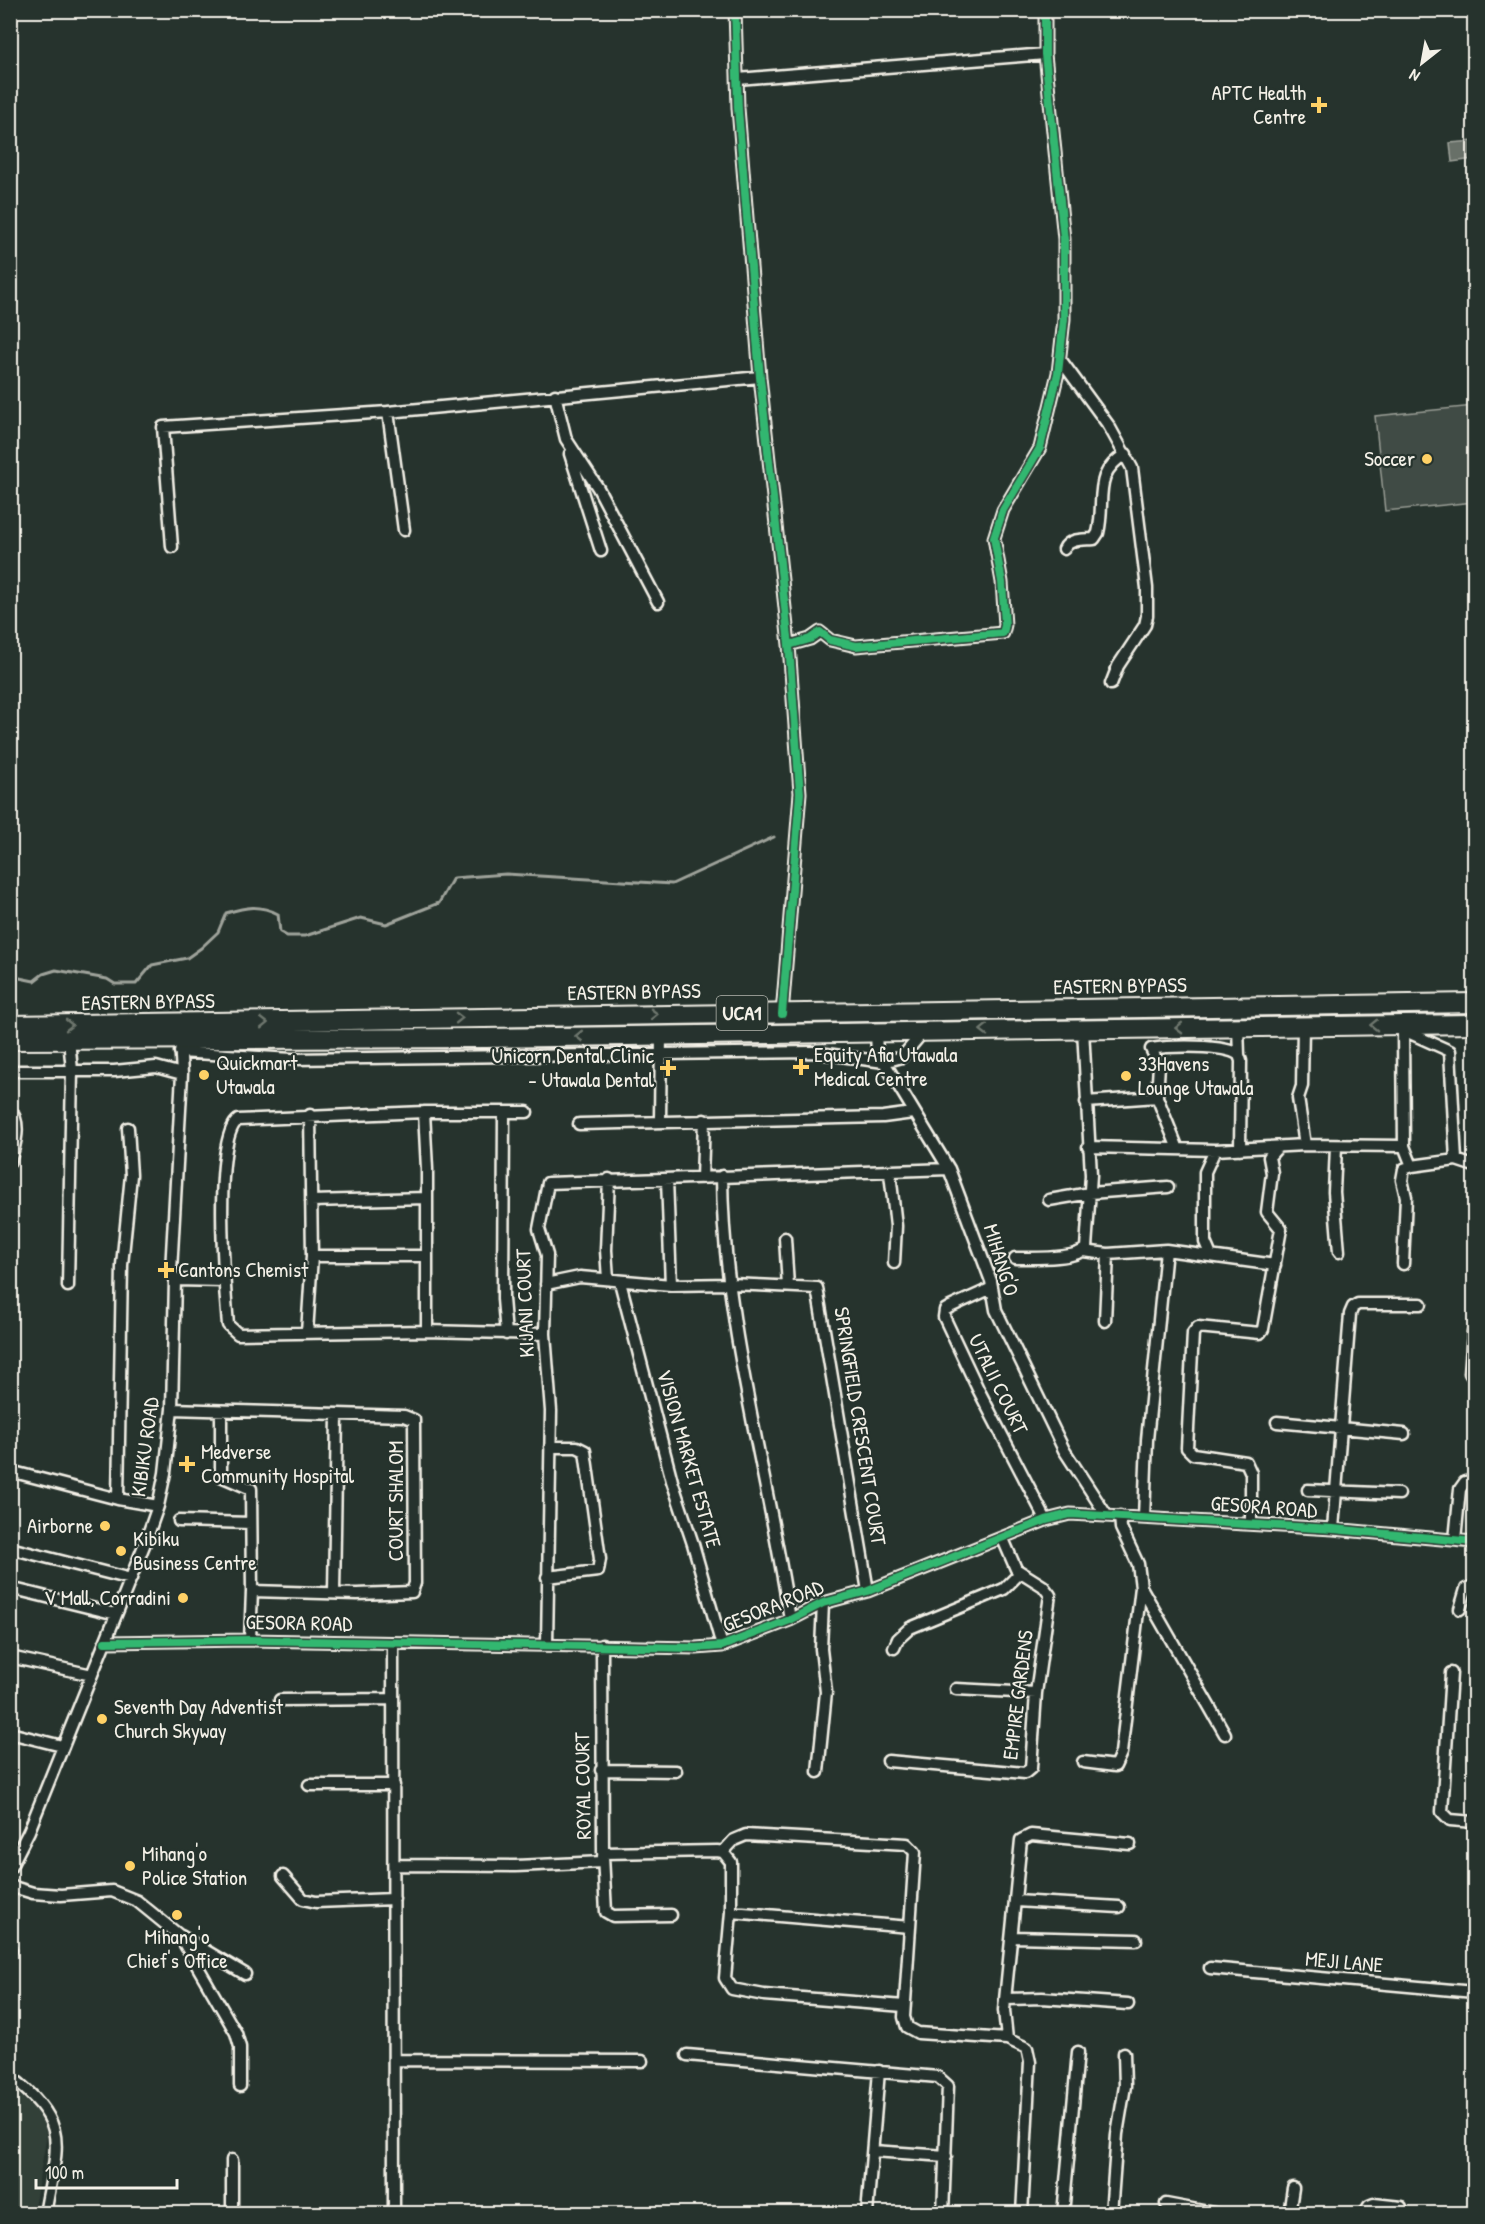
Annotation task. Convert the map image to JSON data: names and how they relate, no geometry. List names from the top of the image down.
{
  "streets": {
    "main road": ["EASTERN BYPASS", "UCA1"],
    "street": [
      "MIHANG'O",
      "KIJANI COURT",
      "UTALII COURT",
      "SPRINGFIELD CRESCENT COURT",
      "KIBIKU ROAD",
      "VISION MARKET ESTATE",
      "COURT SHALOM",
      "GESORA ROAD",
      "EMPIRE GARDENS",
      "ROYAL COURT",
      "MEJI LANE"
    ]
  },
  "crossings": [
    ["EASTERN BYPASS", "MIHANG'O"],
    ["EASTERN BYPASS", "KIBIKU ROAD"],
    ["MIHANG'O", "KIJANI COURT"],
    ["MIHANG'O", "UTALII COURT"],
    ["MIHANG'O", "GESORA ROAD"],
    ["KIJANI COURT", "SPRINGFIELD CRESCENT COURT"],
    ["KIJANI COURT", "GESORA ROAD"],
    ["UTALII COURT", "GESORA ROAD"],
    ["SPRINGFIELD CRESCENT COURT", "VISION MARKET ESTATE"],
    ["SPRINGFIELD CRESCENT COURT", "GESORA ROAD"],
    ["KIBIKU ROAD", "COURT SHALOM"],
    ["KIBIKU ROAD", "GESORA ROAD"],
    ["VISION MARKET ESTATE", "GESORA ROAD"],
    ["GESORA ROAD", "ROYAL COURT"]
  ],
  "places": {
    "health": [
      "APTC Health Centre",
      "Equity Afia Utawala Medical Centre",
      "Unicorn Dental Clinic - Utawala Dental",
      "Cantons Chemist",
      "Medverse Community Hospital"
    ],
    "other": [
      "Soccer",
      "Quickmart Utawala",
      "33Havens Lounge Utawala",
      "Airborne",
      "Kibiku Business Centre",
      "V Mall, Corradini",
      "Seventh Day Adventist Church Skyway",
      "Mihang'o Police Station",
      "Mihang'o Chief's Office"
    ]
  },
  "scale_bar": "100 m",
  "north": "bottom left"
}
